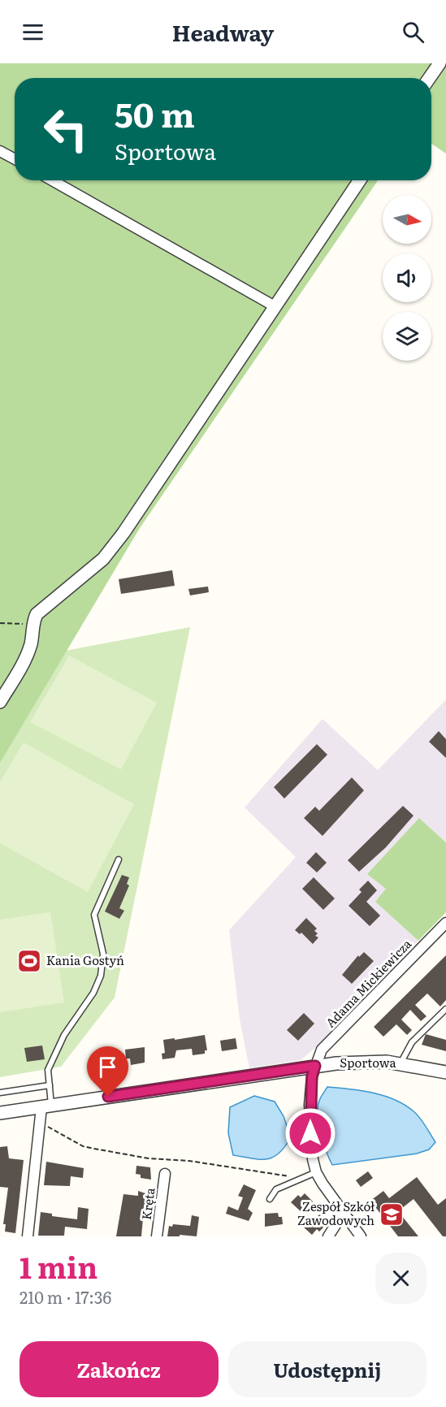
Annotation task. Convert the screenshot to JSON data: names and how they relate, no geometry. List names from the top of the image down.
{
  "streets": {
    "street": ["Adama Mickiewicza", "Sportowa", "Kręta"]
  },
  "crossings": [
    ["Adama Mickiewicza", "Sportowa"]
  ],
  "places": {
    "sports": ["Kania Gostyń"],
    "school or university": ["Zespół Szkół Zawodowych"]
  },
  "north": "right",
  "page": {
    "header": "Headway",
    "turn": ["50 m", "Sportowa"],
    "heading": ["1 min", "210 m · 17:36"],
    "buttons": ["Zakończ", "Udostępnij"]
  }
}
